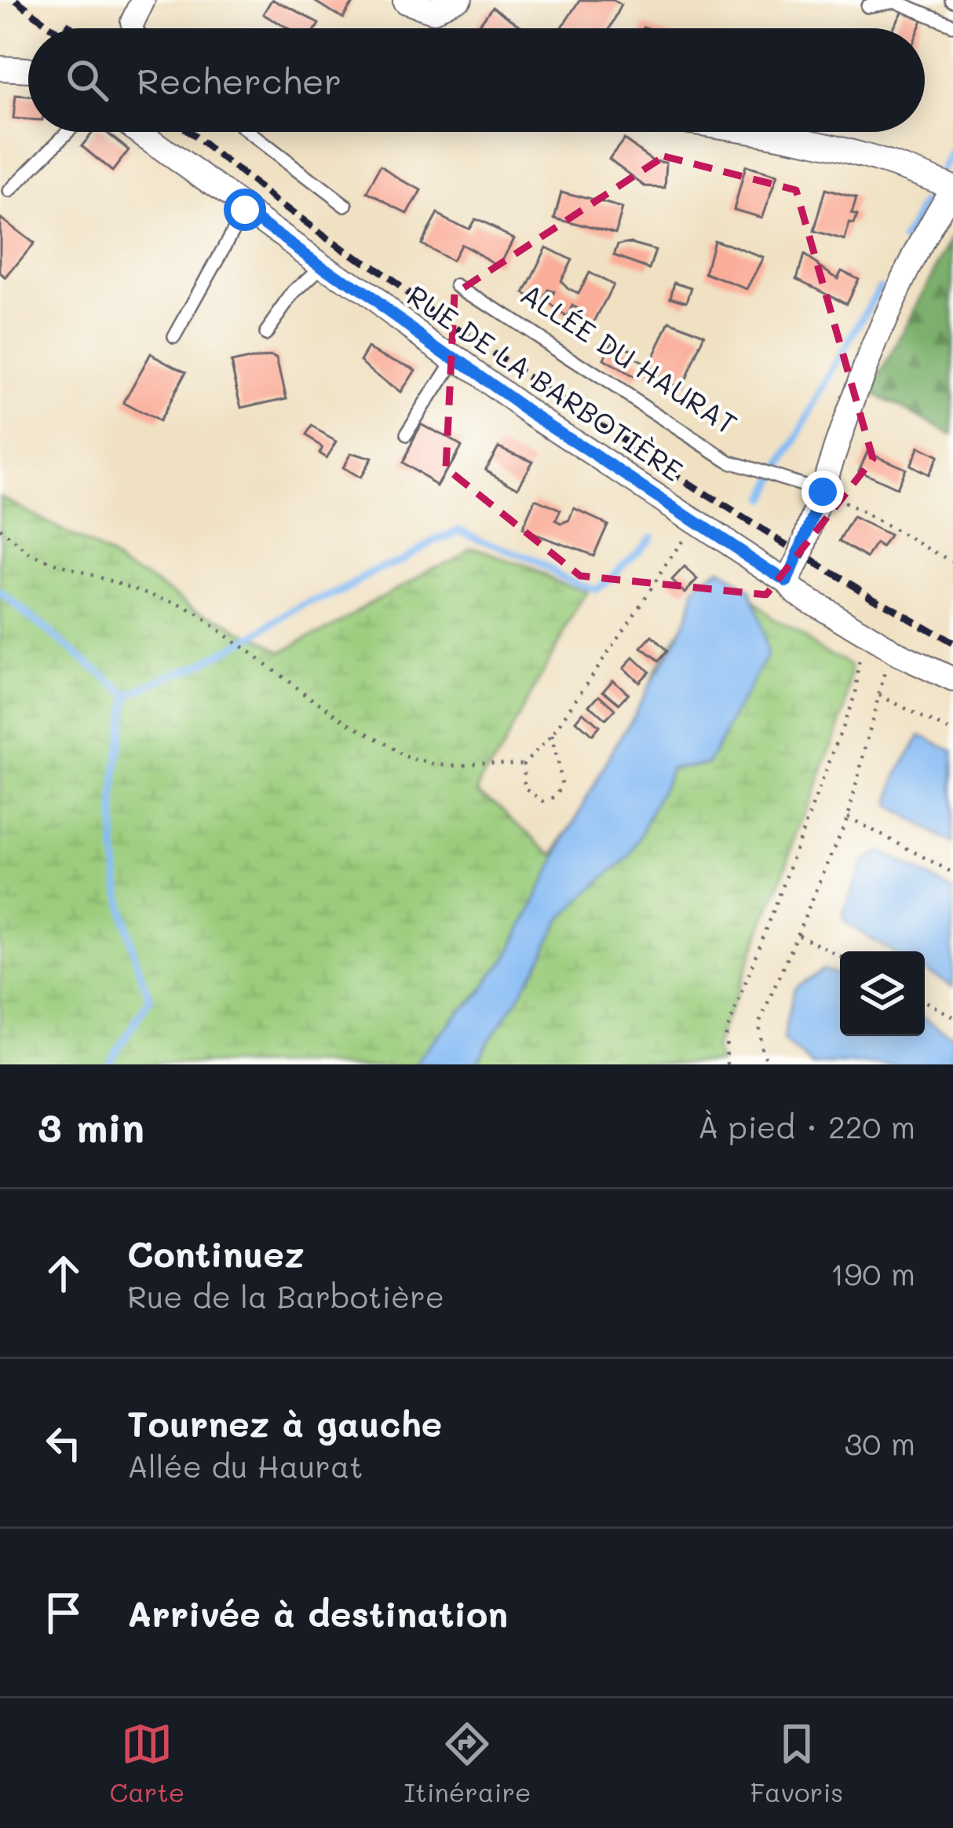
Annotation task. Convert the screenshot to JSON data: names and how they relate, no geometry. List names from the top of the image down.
{
  "streets": {
    "street": ["RUE DE LA BARBOTIÈRE"],
    "lane": ["ALLÉE DU HAURAT"]
  },
  "page": {
    "search": "Rechercher",
    "heading": ["3 min", "À pied · 220 m"],
    "list": [
      ["Continuez", "Rue de la Barbotière", "190 m"],
      ["Tournez à gauche", "Allée du Haurat", "30 m"],
      "Arrivée à destination"
    ],
    "nav": ["Carte", "Itinéraire", "Favoris"]
  }
}
